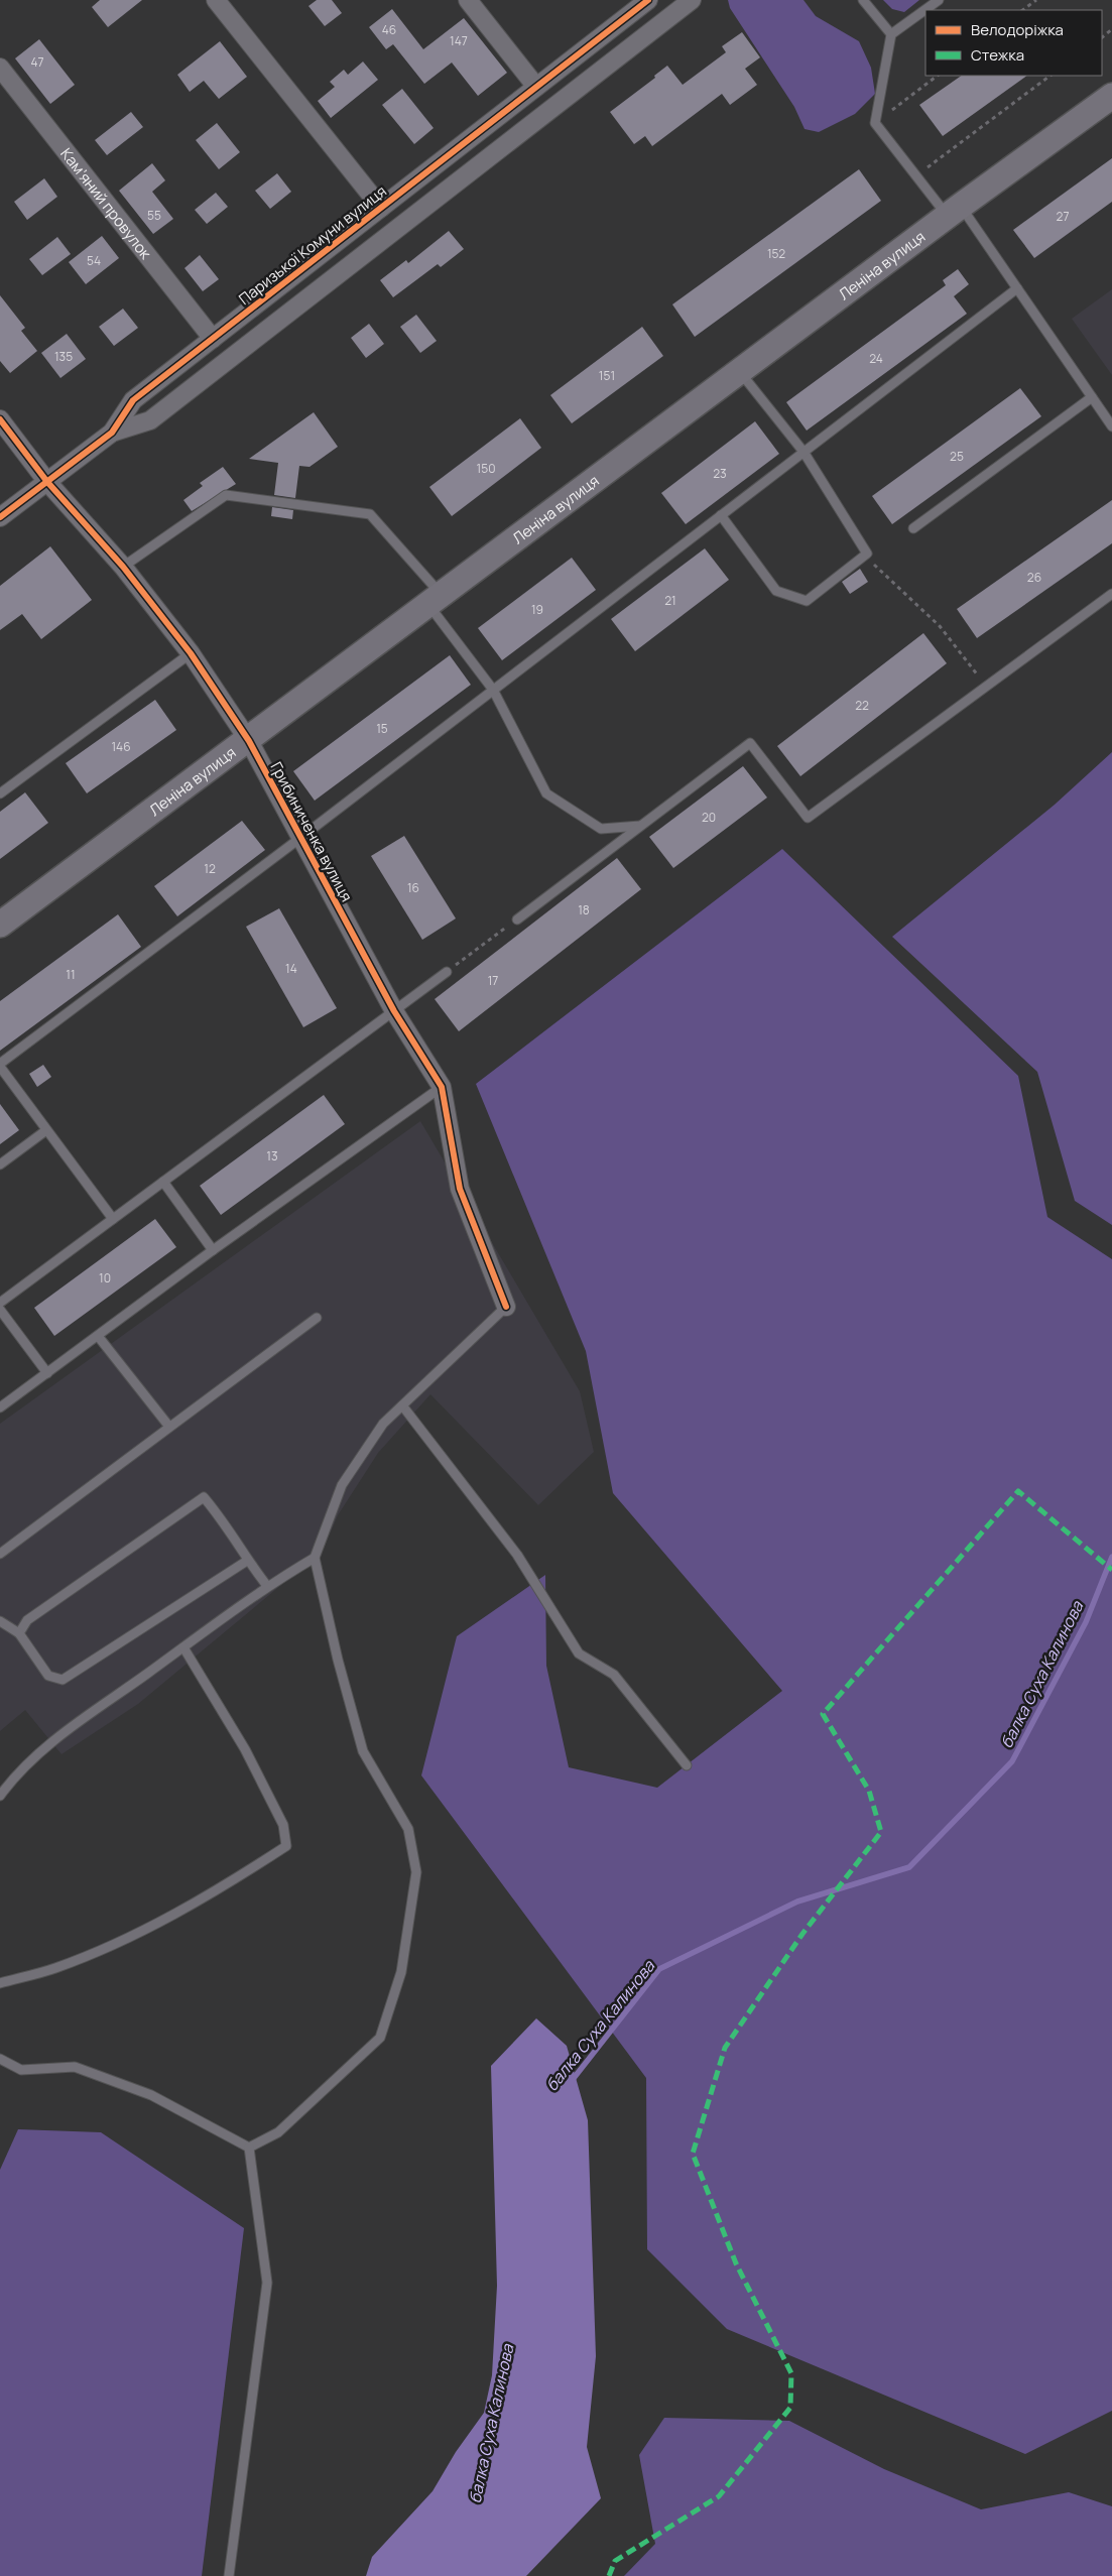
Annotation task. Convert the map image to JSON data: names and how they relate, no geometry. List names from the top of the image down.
{
  "streets": {
    "main road": ["Леніна вулиця"],
    "street": ["Кам’яний провулок", "Паризької Комуни вулиця", "Грибиниченка вулиця"]
  },
  "crossings": [
    ["Кам’яний провулок", "Паризької Комуни вулиця"],
    ["Паризької Комуни вулиця", "Грибиниченка вулиця"],
    ["Леніна вулиця", "Грибиниченка вулиця"]
  ],
  "water": ["балка Суха Калинова"],
  "house_numbers": [
    "46",
    "147",
    "47",
    "55",
    "27",
    "152",
    "54",
    "135",
    "24",
    "151",
    "25",
    "150",
    "23",
    "26",
    "21",
    "19",
    "22",
    "15",
    "146",
    "20",
    "12",
    "16",
    "18",
    "14",
    "11",
    "17",
    "13",
    "10"
  ],
  "legend": ["Велодоріжка", "Стежка"]
}
